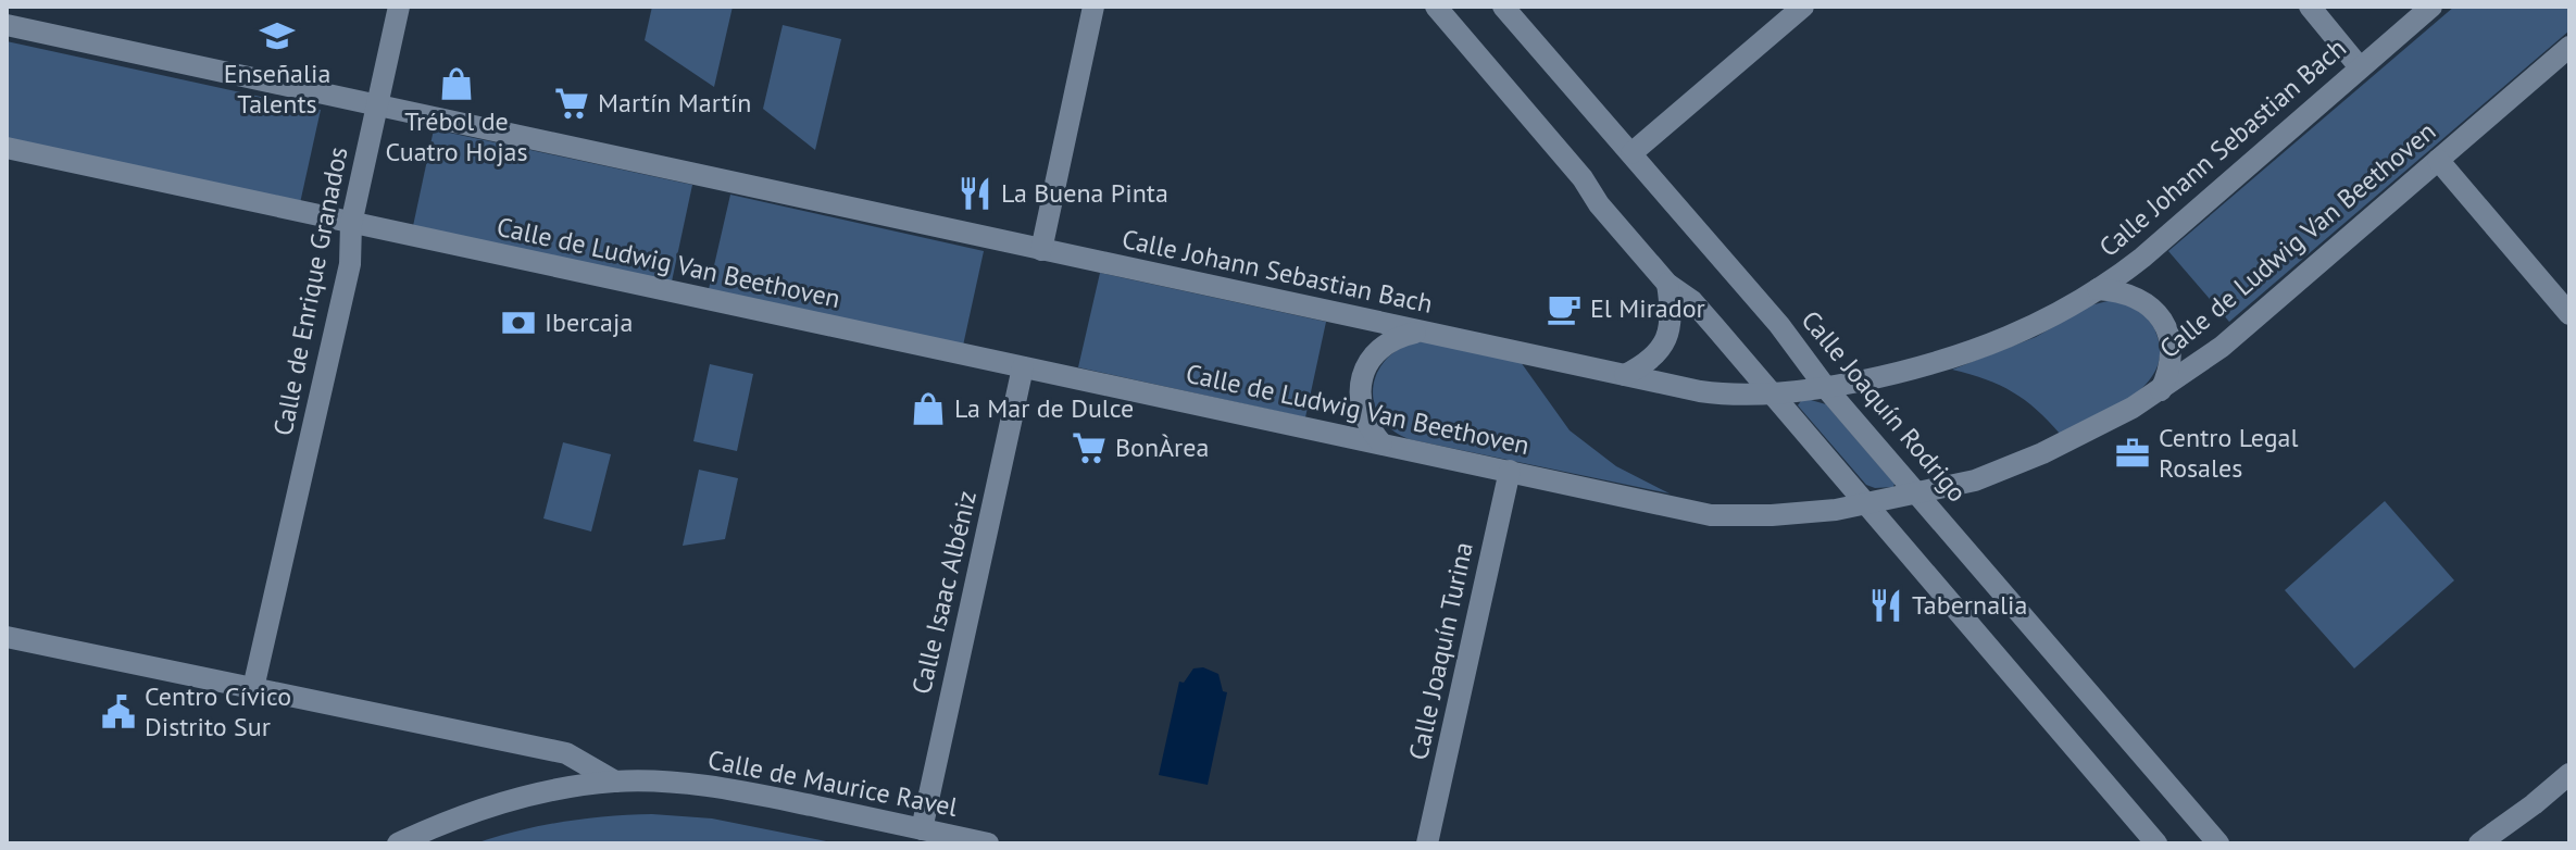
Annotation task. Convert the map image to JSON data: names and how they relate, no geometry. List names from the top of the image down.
{
  "streets": {
    "street": [
      "Calle Johann Sebastian Bach",
      "Calle de Ludwig Van Beethoven",
      "Calle de Enrique Granados",
      "Calle Joaquín Rodrigo",
      "Calle Isaac Albéniz",
      "Calle Joaquín Turina",
      "Calle de Maurice Ravel"
    ]
  },
  "crossings": [
    ["Calle Johann Sebastian Bach", "Calle de Enrique Granados"],
    ["Calle Johann Sebastian Bach", "Calle Joaquín Rodrigo"],
    ["Calle de Ludwig Van Beethoven", "Calle de Enrique Granados"],
    ["Calle de Ludwig Van Beethoven", "Calle Joaquín Rodrigo"],
    ["Calle de Ludwig Van Beethoven", "Calle Isaac Albéniz"],
    ["Calle de Ludwig Van Beethoven", "Calle Joaquín Turina"],
    ["Calle de Enrique Granados", "Calle de Maurice Ravel"],
    ["Calle Isaac Albéniz", "Calle de Maurice Ravel"]
  ],
  "places": {
    "school or university": ["Enseñalia Talents"],
    "shop": ["Trébol de Cuatro Hojas", "La Mar de Dulce"],
    "supermarket": ["Martín Martín", "BonÀrea"],
    "restaurant": ["La Buena Pinta", "Tabernalia"],
    "cafe": ["El Mirador"],
    "bank": ["Ibercaja"],
    "office": ["Centro Legal Rosales"],
    "public building": ["Centro Cívico Distrito Sur"]
  }
}
